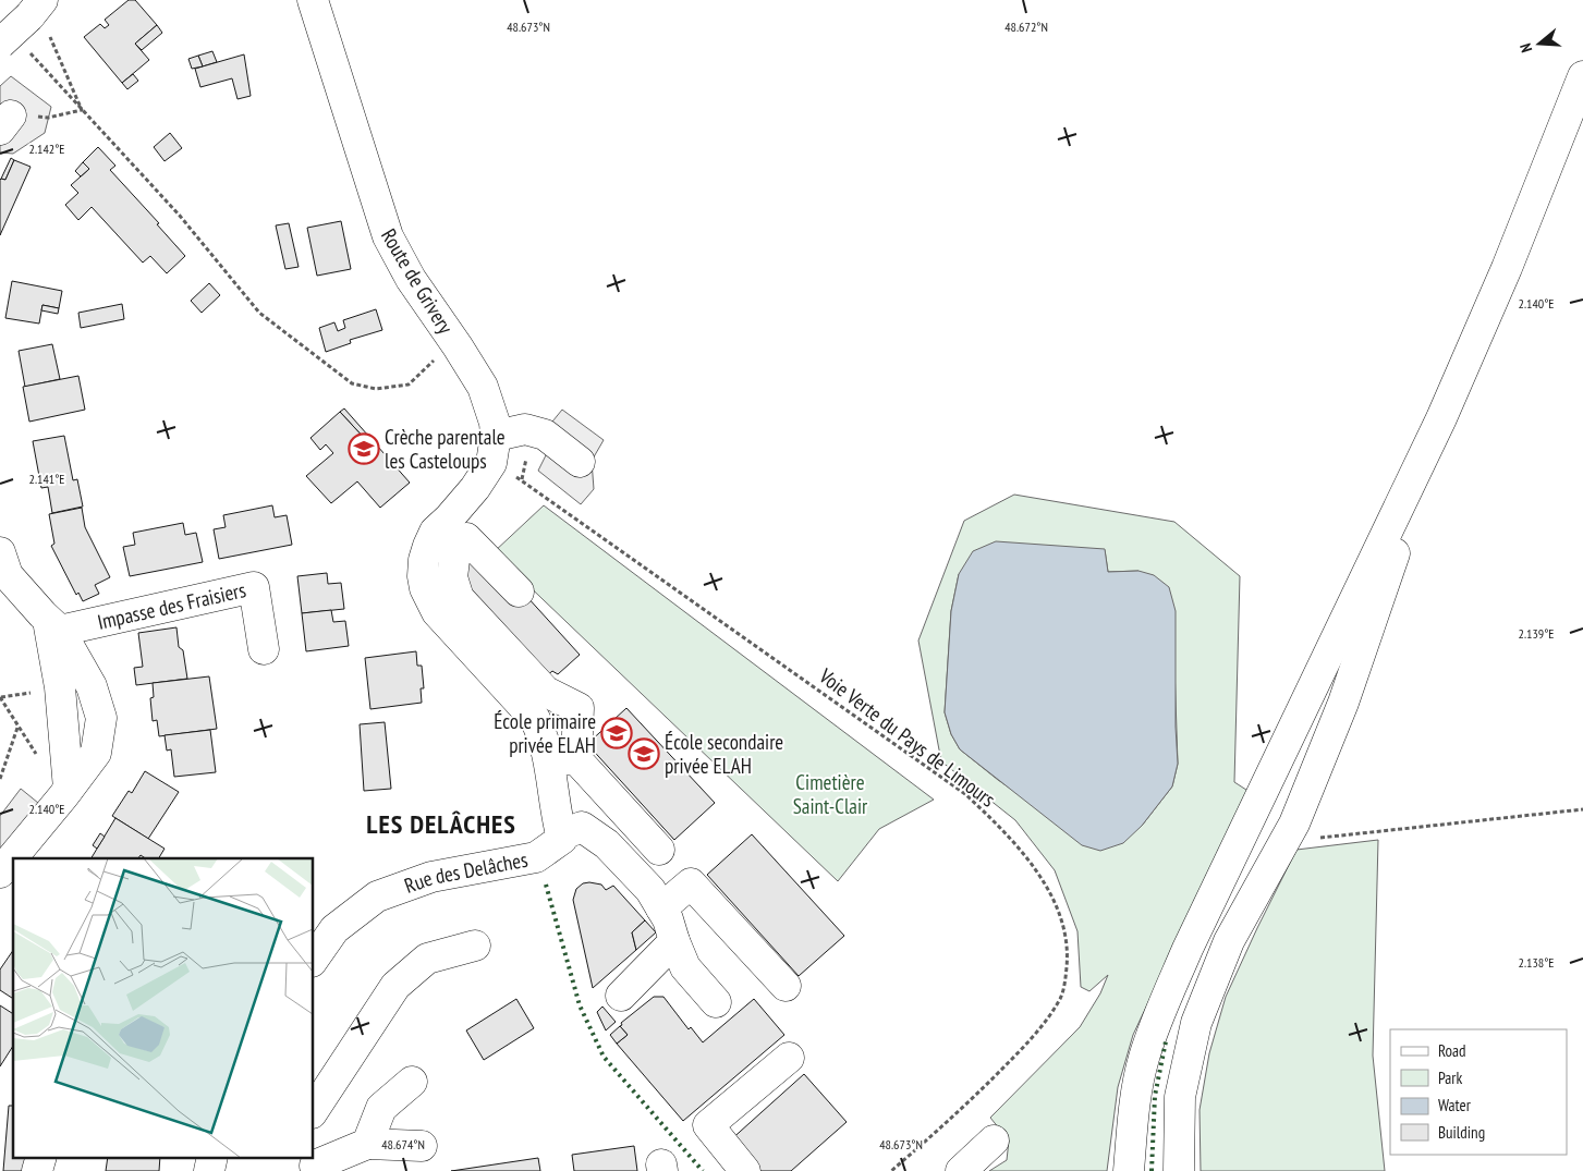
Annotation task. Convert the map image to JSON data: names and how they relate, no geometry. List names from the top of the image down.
{
  "streets": {
    "main road": ["Route de Grivery", "Impasse des Fraisiers", "Rue des Delâches"],
    "path": ["Voie Verte du Pays de Limours"]
  },
  "districts": ["LES DELÂCHES"],
  "parks": ["Cimetière Saint-Clair"],
  "places": {
    "school or university": ["Crèche parentale les Casteloups", "École primaire privée ELAH", "École secondaire privée ELAH"]
  },
  "legend": [
    "Road",
    "Park",
    "Water",
    "Building"
  ],
  "north": "left",
  "coordinates": [
    "48.673°N",
    "48.672°N",
    "2.142°E",
    "2.140°E",
    "2.141°E",
    "2.139°E",
    "2.138°E",
    "48.674°N"
  ]
}
